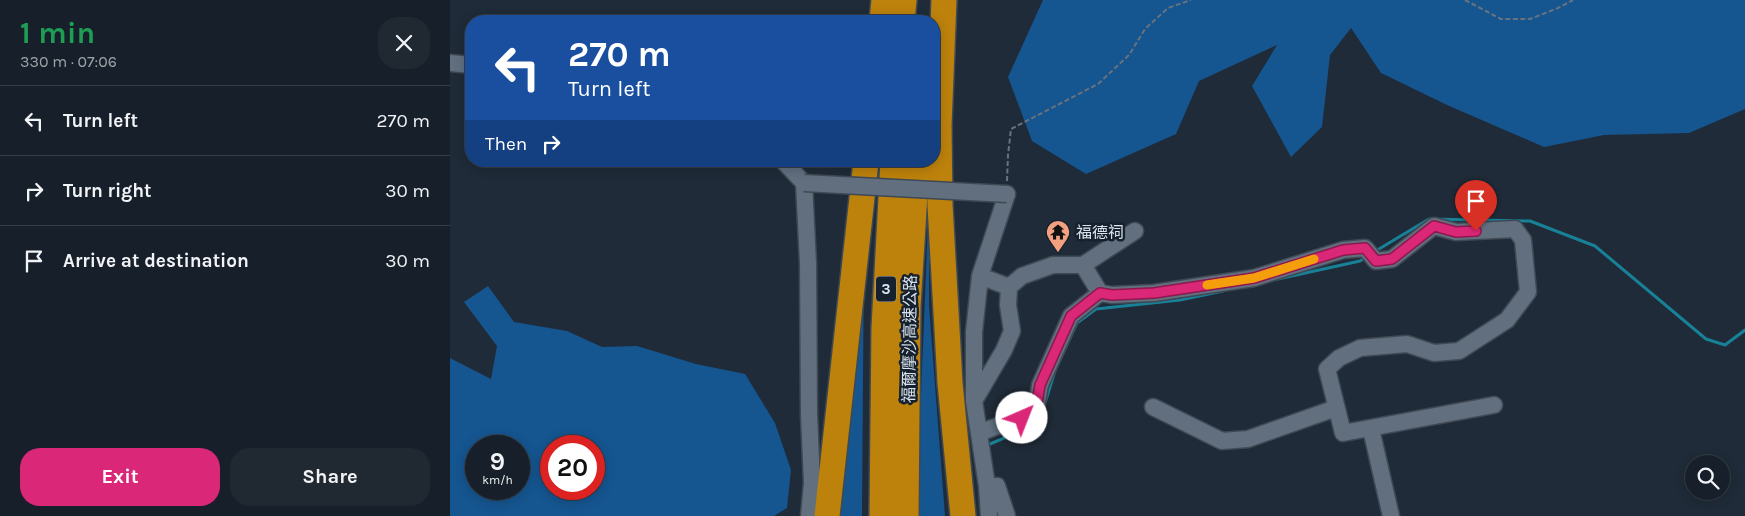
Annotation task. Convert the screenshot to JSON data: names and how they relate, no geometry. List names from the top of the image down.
{
  "streets": {
    "highway": ["3", "福爾摩沙高速公路"]
  },
  "places": {
    "temple": ["福德祠"]
  },
  "page": {
    "heading": ["1 min", "330 m · 07:06"],
    "turn": ["270 m", "Turn left"],
    "list": [
      {
        "name": "Turn left",
        "value": "270 m"
      },
      {
        "name": "Turn right",
        "value": "30 m"
      },
      {
        "name": "Arrive at destination",
        "value": "30 m"
      }
    ],
    "then": "Then",
    "speed": "9 km/h",
    "limit": "20",
    "buttons": ["Exit", "Share"]
  }
}
